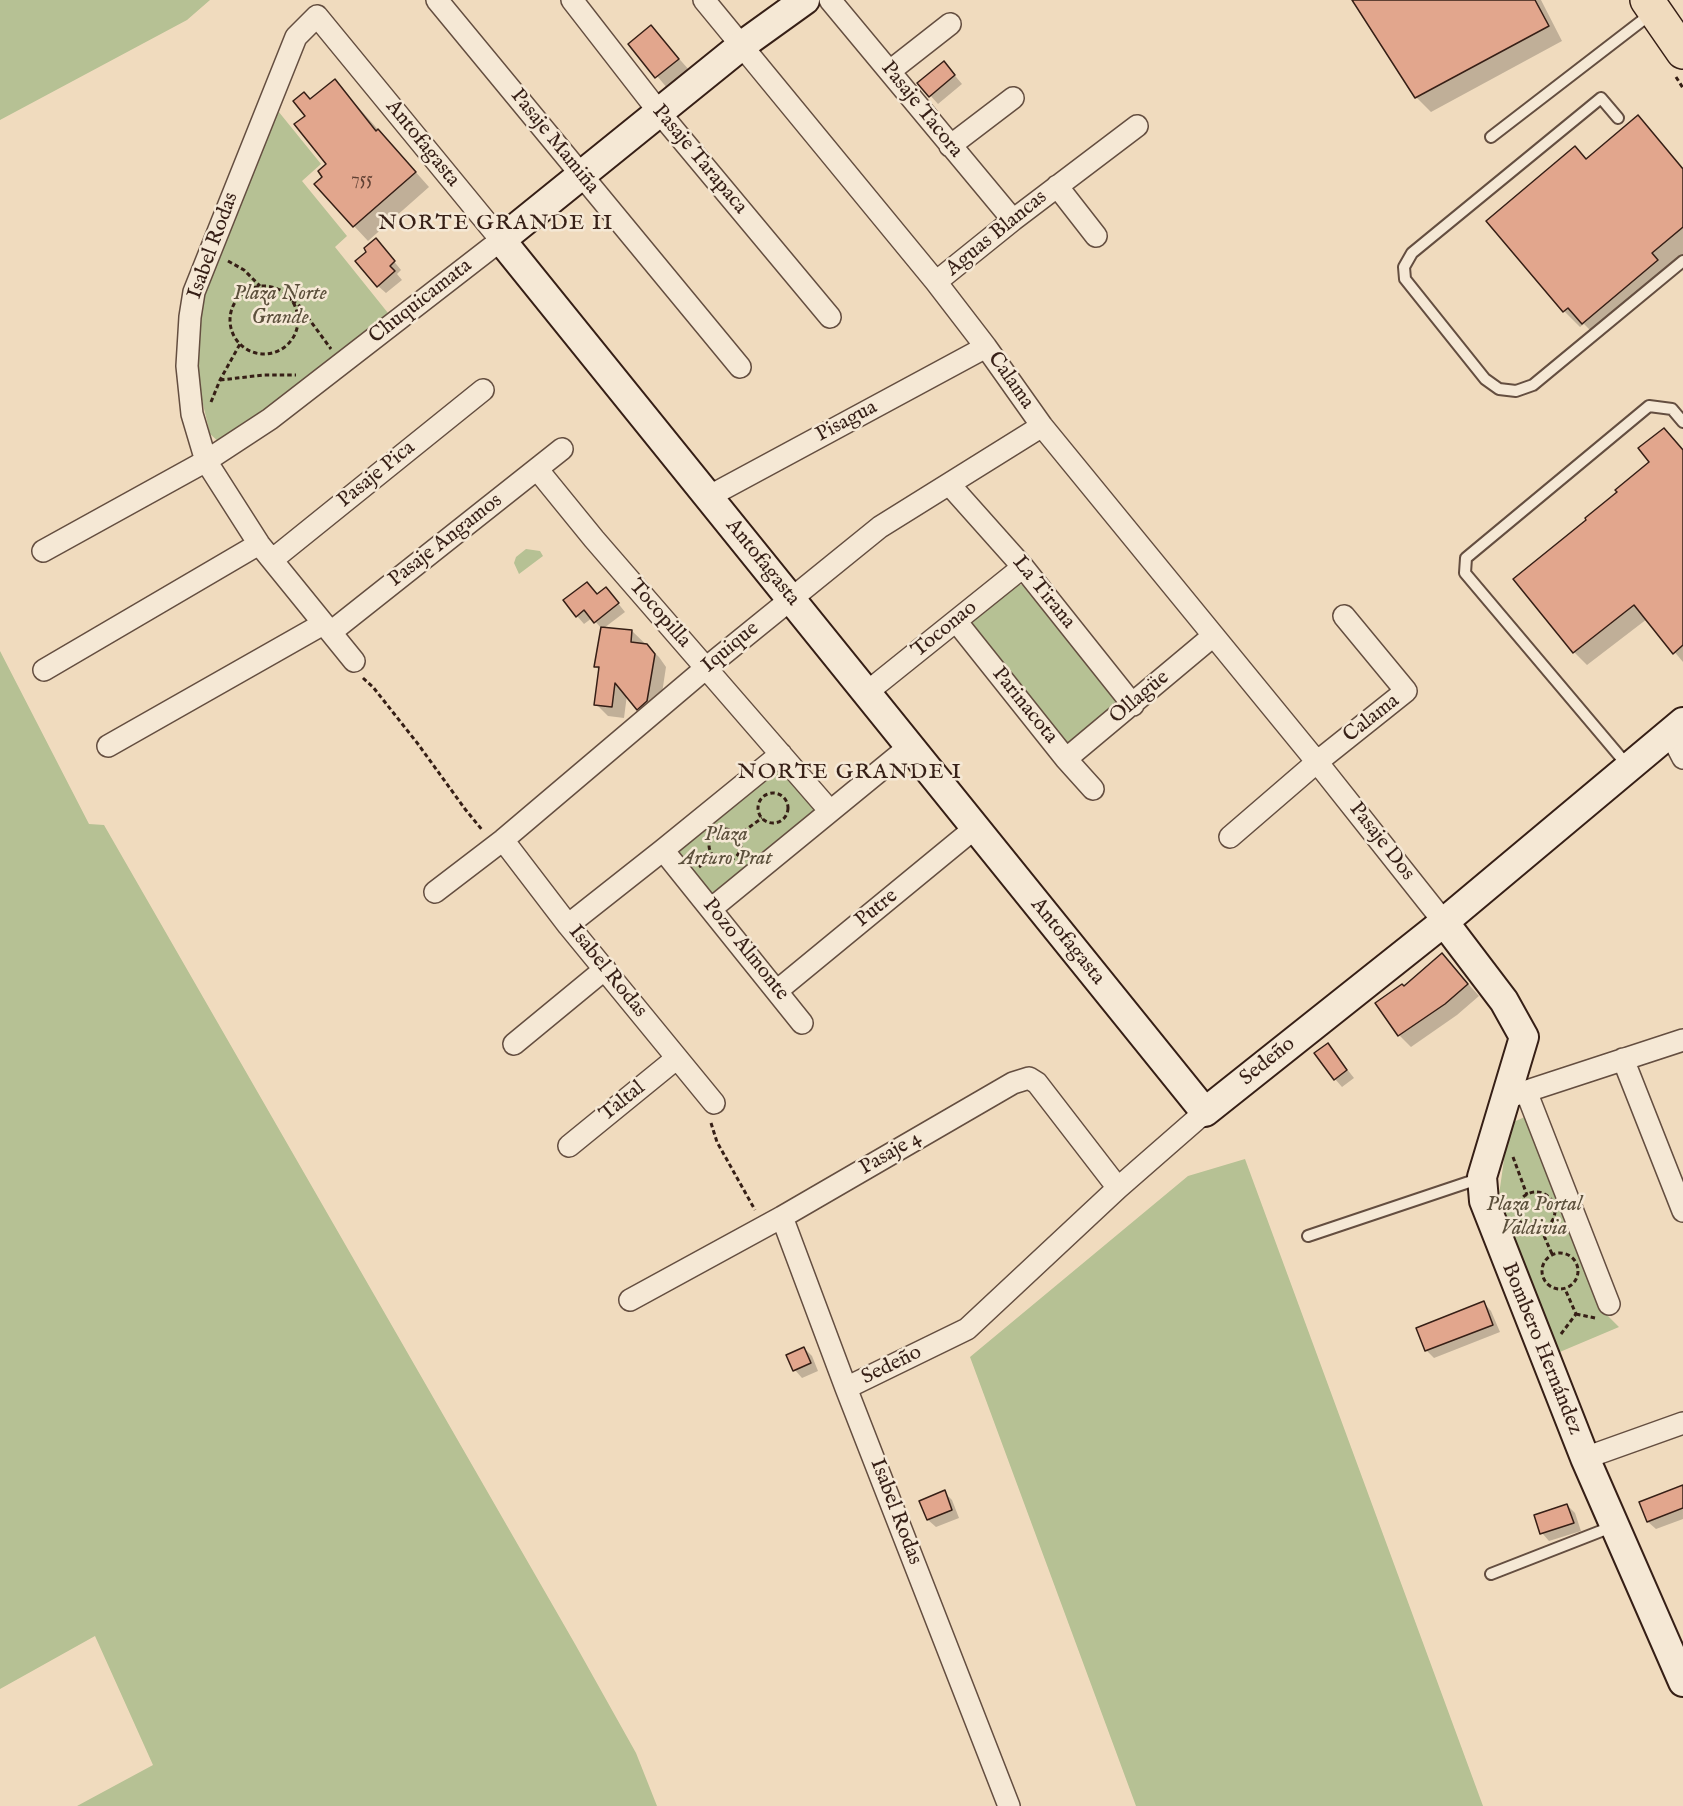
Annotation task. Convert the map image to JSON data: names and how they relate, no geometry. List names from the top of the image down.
{
  "streets": {
    "street": [
      "Pasaje Tacora",
      "Pasaje Mamiña",
      "Antofagasta",
      "Pasaje Tarapaca",
      "Aguas Blancas",
      "Isabel Rodas",
      "Chuquicamata",
      "Calama",
      "Pisagua",
      "Pasaje Pica",
      "Pasaje Angamos",
      "La Tirana",
      "Tocopilla",
      "Toconao",
      "Iquique",
      "Ollagüe",
      "Parinacota",
      "Pasaje Dos",
      "Putre",
      "Pozo Almonte",
      "Sedeño",
      "Taltal",
      "Pasaje 4",
      "Bombero Hernández"
    ]
  },
  "crossings": [
    ["Pasaje Tacora", "Aguas Blancas"],
    ["Pasaje Mamiña", "Chuquicamata"],
    ["Antofagasta", "Isabel Rodas"],
    ["Antofagasta", "Chuquicamata"],
    ["Antofagasta", "Pisagua"],
    ["Antofagasta", "Toconao"],
    ["Antofagasta", "Iquique"],
    ["Antofagasta", "Putre"],
    ["Antofagasta", "Sedeño"],
    ["Pasaje Tarapaca", "Chuquicamata"],
    ["Aguas Blancas", "Calama"],
    ["Isabel Rodas", "Chuquicamata"],
    ["Isabel Rodas", "Pasaje Pica"],
    ["Isabel Rodas", "Pasaje Angamos"],
    ["Isabel Rodas", "Iquique"],
    ["Isabel Rodas", "Sedeño"],
    ["Isabel Rodas", "Taltal"],
    ["Isabel Rodas", "Pasaje 4"],
    ["Chuquicamata", "Calama"],
    ["Calama", "Pisagua"],
    ["Calama", "Iquique"],
    ["Calama", "Ollagüe"],
    ["Calama", "Pasaje Dos"],
    ["Pasaje Angamos", "Tocopilla"],
    ["La Tirana", "Toconao"],
    ["La Tirana", "Iquique"],
    ["La Tirana", "Ollagüe"],
    ["Tocopilla", "Iquique"],
    ["Toconao", "Parinacota"],
    ["Ollagüe", "Parinacota"],
    ["Pasaje Dos", "Sedeño"],
    ["Pasaje Dos", "Bombero Hernández"],
    ["Putre", "Pozo Almonte"],
    ["Sedeño", "Pasaje 4"],
    ["Sedeño", "Bombero Hernández"]
  ],
  "districts": ["NORTE GRANDE II", "NORTE GRANDE I"],
  "parks": ["Plaza Norte Grande", "Plaza Arturo Prat", "Plaza Portal Valdivia"],
  "house_numbers": ["755"]
}
